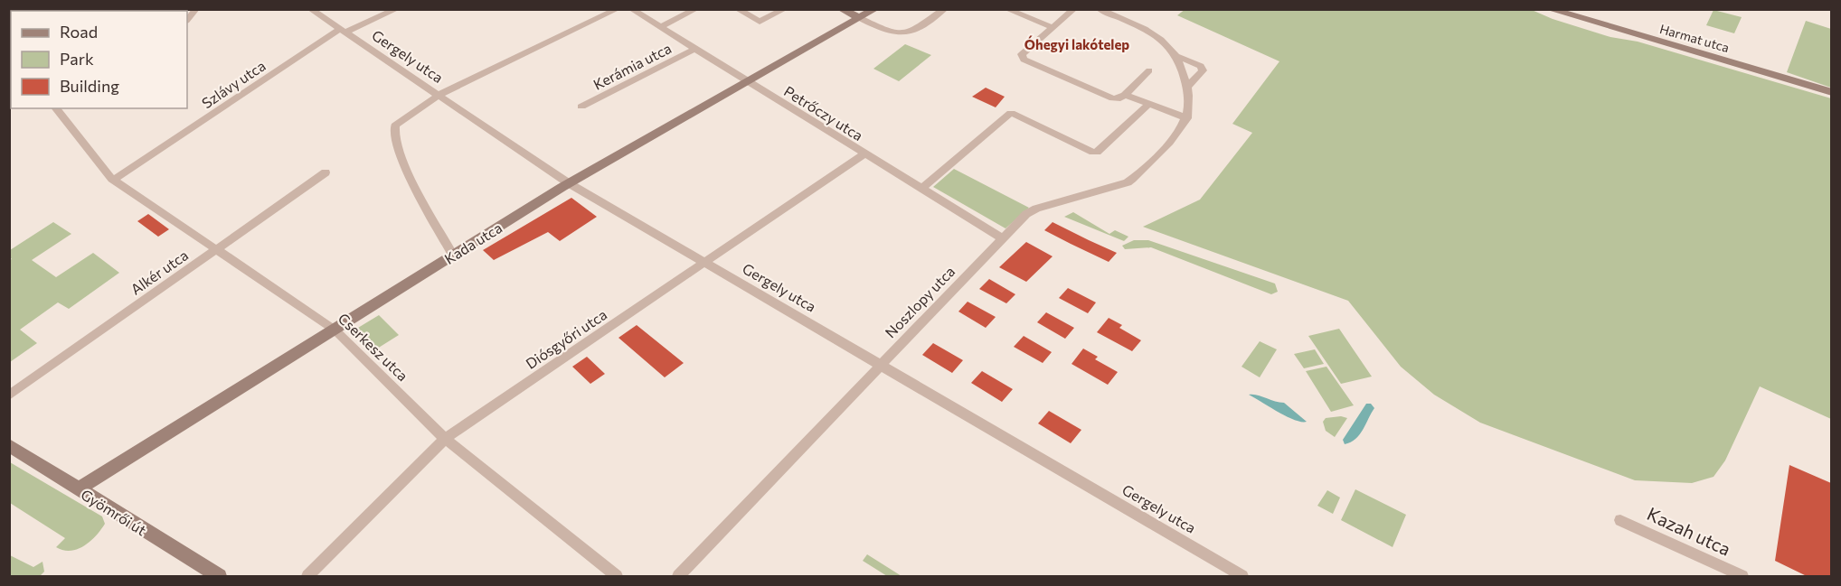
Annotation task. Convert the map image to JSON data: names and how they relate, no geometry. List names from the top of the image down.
{
  "streets": {
    "street": [
      "Harmat utca",
      "Gergely utca",
      "Kerámia utca",
      "Szlávy utca",
      "Petrőczy utca",
      "Kada utca",
      "Alkér utca",
      "Noszlopy utca",
      "Diósgyőri utca",
      "Cserkesz utca",
      "Gyömrői út",
      "Kazah utca"
    ]
  },
  "crossings": [
    ["Gergely utca", "Szlávy utca"],
    ["Gergely utca", "Kada utca"],
    ["Gergely utca", "Noszlopy utca"],
    ["Gergely utca", "Diósgyőri utca"],
    ["Kerámia utca", "Petrőczy utca"],
    ["Szlávy utca", "Cserkesz utca"],
    ["Petrőczy utca", "Kada utca"],
    ["Petrőczy utca", "Noszlopy utca"],
    ["Petrőczy utca", "Diósgyőri utca"],
    ["Kada utca", "Cserkesz utca"],
    ["Kada utca", "Gyömrői út"],
    ["Alkér utca", "Cserkesz utca"],
    ["Diósgyőri utca", "Cserkesz utca"]
  ],
  "districts": ["Óhegyi lakótelep"],
  "legend": ["Road", "Park", "Building"]
}
